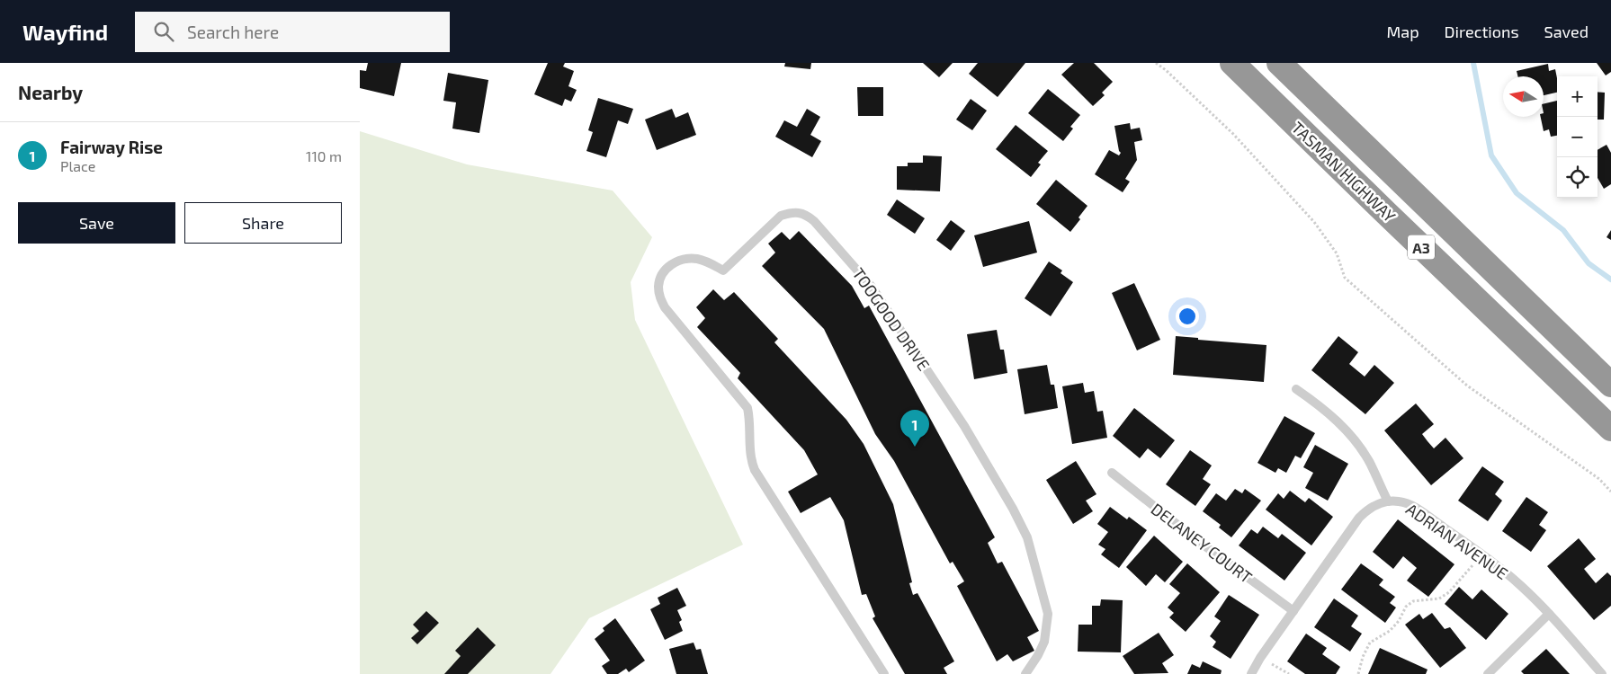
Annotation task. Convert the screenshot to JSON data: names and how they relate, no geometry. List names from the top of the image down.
{
  "streets": {
    "highway": ["TASMAN HIGHWAY", "A3"],
    "lane": ["TOOGOOD DRIVE", "ADRIAN AVENUE", "DELANEY COURT"]
  },
  "crossings": [
    ["ADRIAN AVENUE", "DELANEY COURT"]
  ],
  "north": "left",
  "page": {
    "header": "Wayfind",
    "search": "Search here",
    "nav": ["Map", "Directions", "Saved"],
    "heading": "Nearby",
    "map_buttons": ["+", "−"],
    "list": [
      {
        "mark": "1",
        "name": "Fairway Rise",
        "note": "Place",
        "value": "110 m"
      }
    ],
    "buttons": ["Save", "Share"],
    "pins": "1"
  }
}
